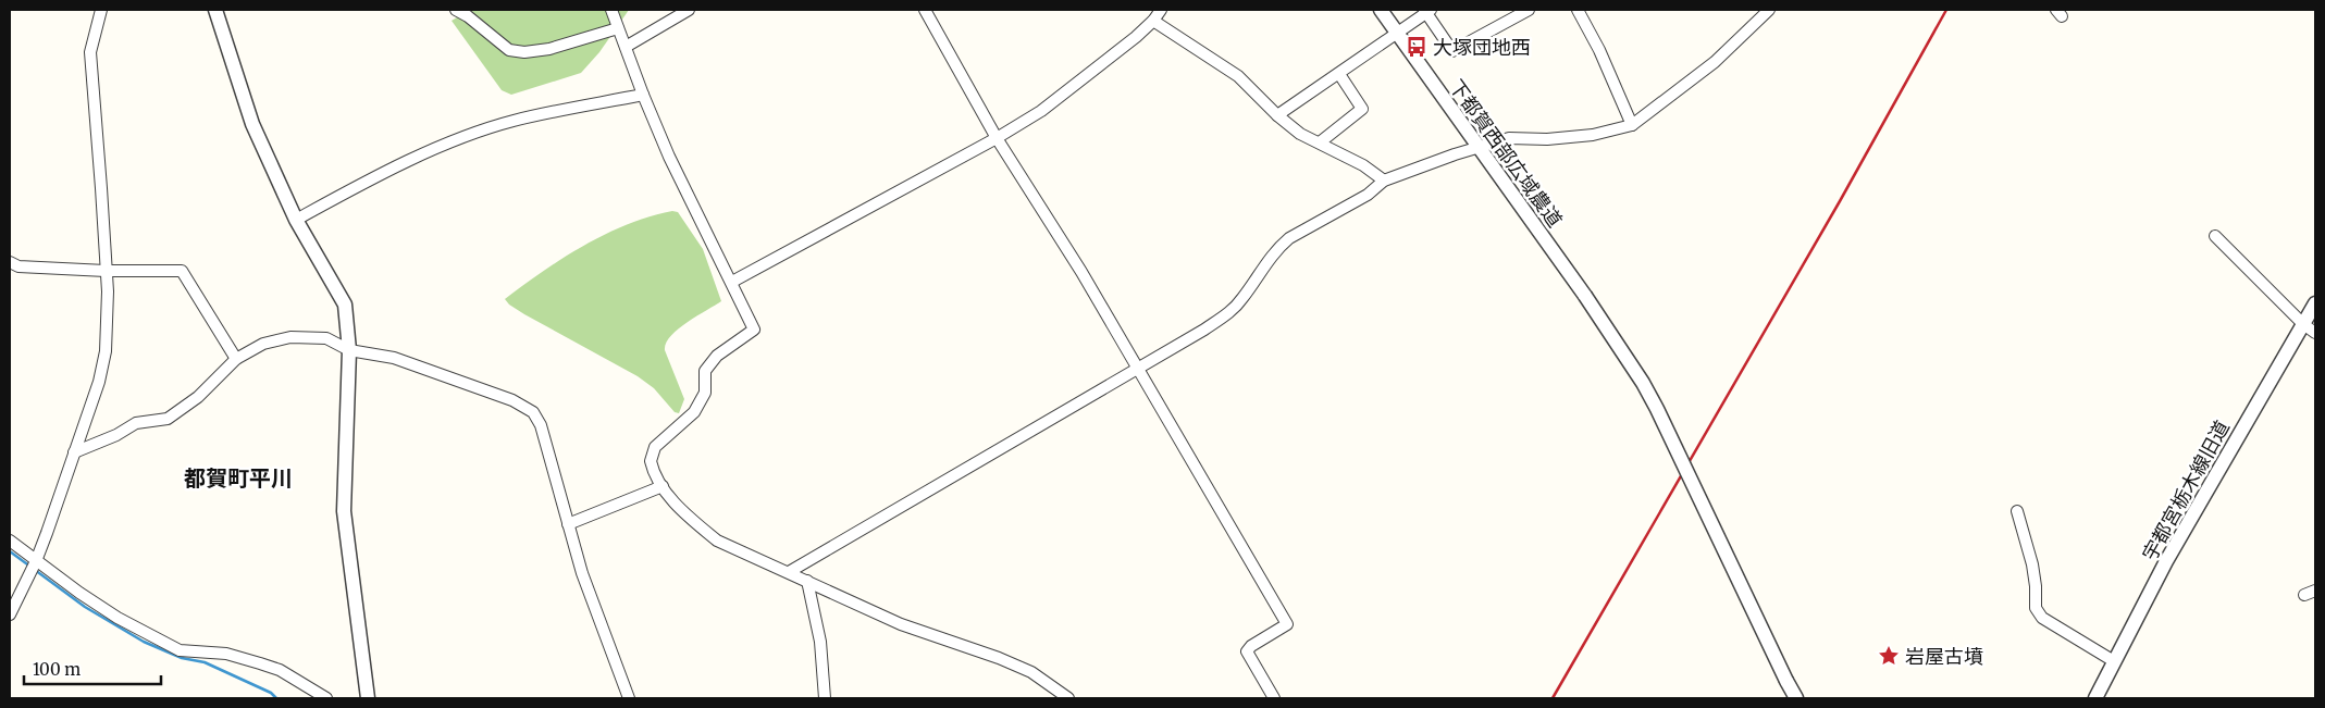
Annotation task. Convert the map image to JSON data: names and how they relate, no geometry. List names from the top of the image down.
{
  "streets": {
    "street": ["下都賀西部広域農道", "宇都宮栃木線旧道"]
  },
  "districts": ["都賀町平川"],
  "places": {
    "bus stop": ["大塚団地西"],
    "place": ["岩屋古墳"]
  },
  "scale_bar": "100 m"
}
